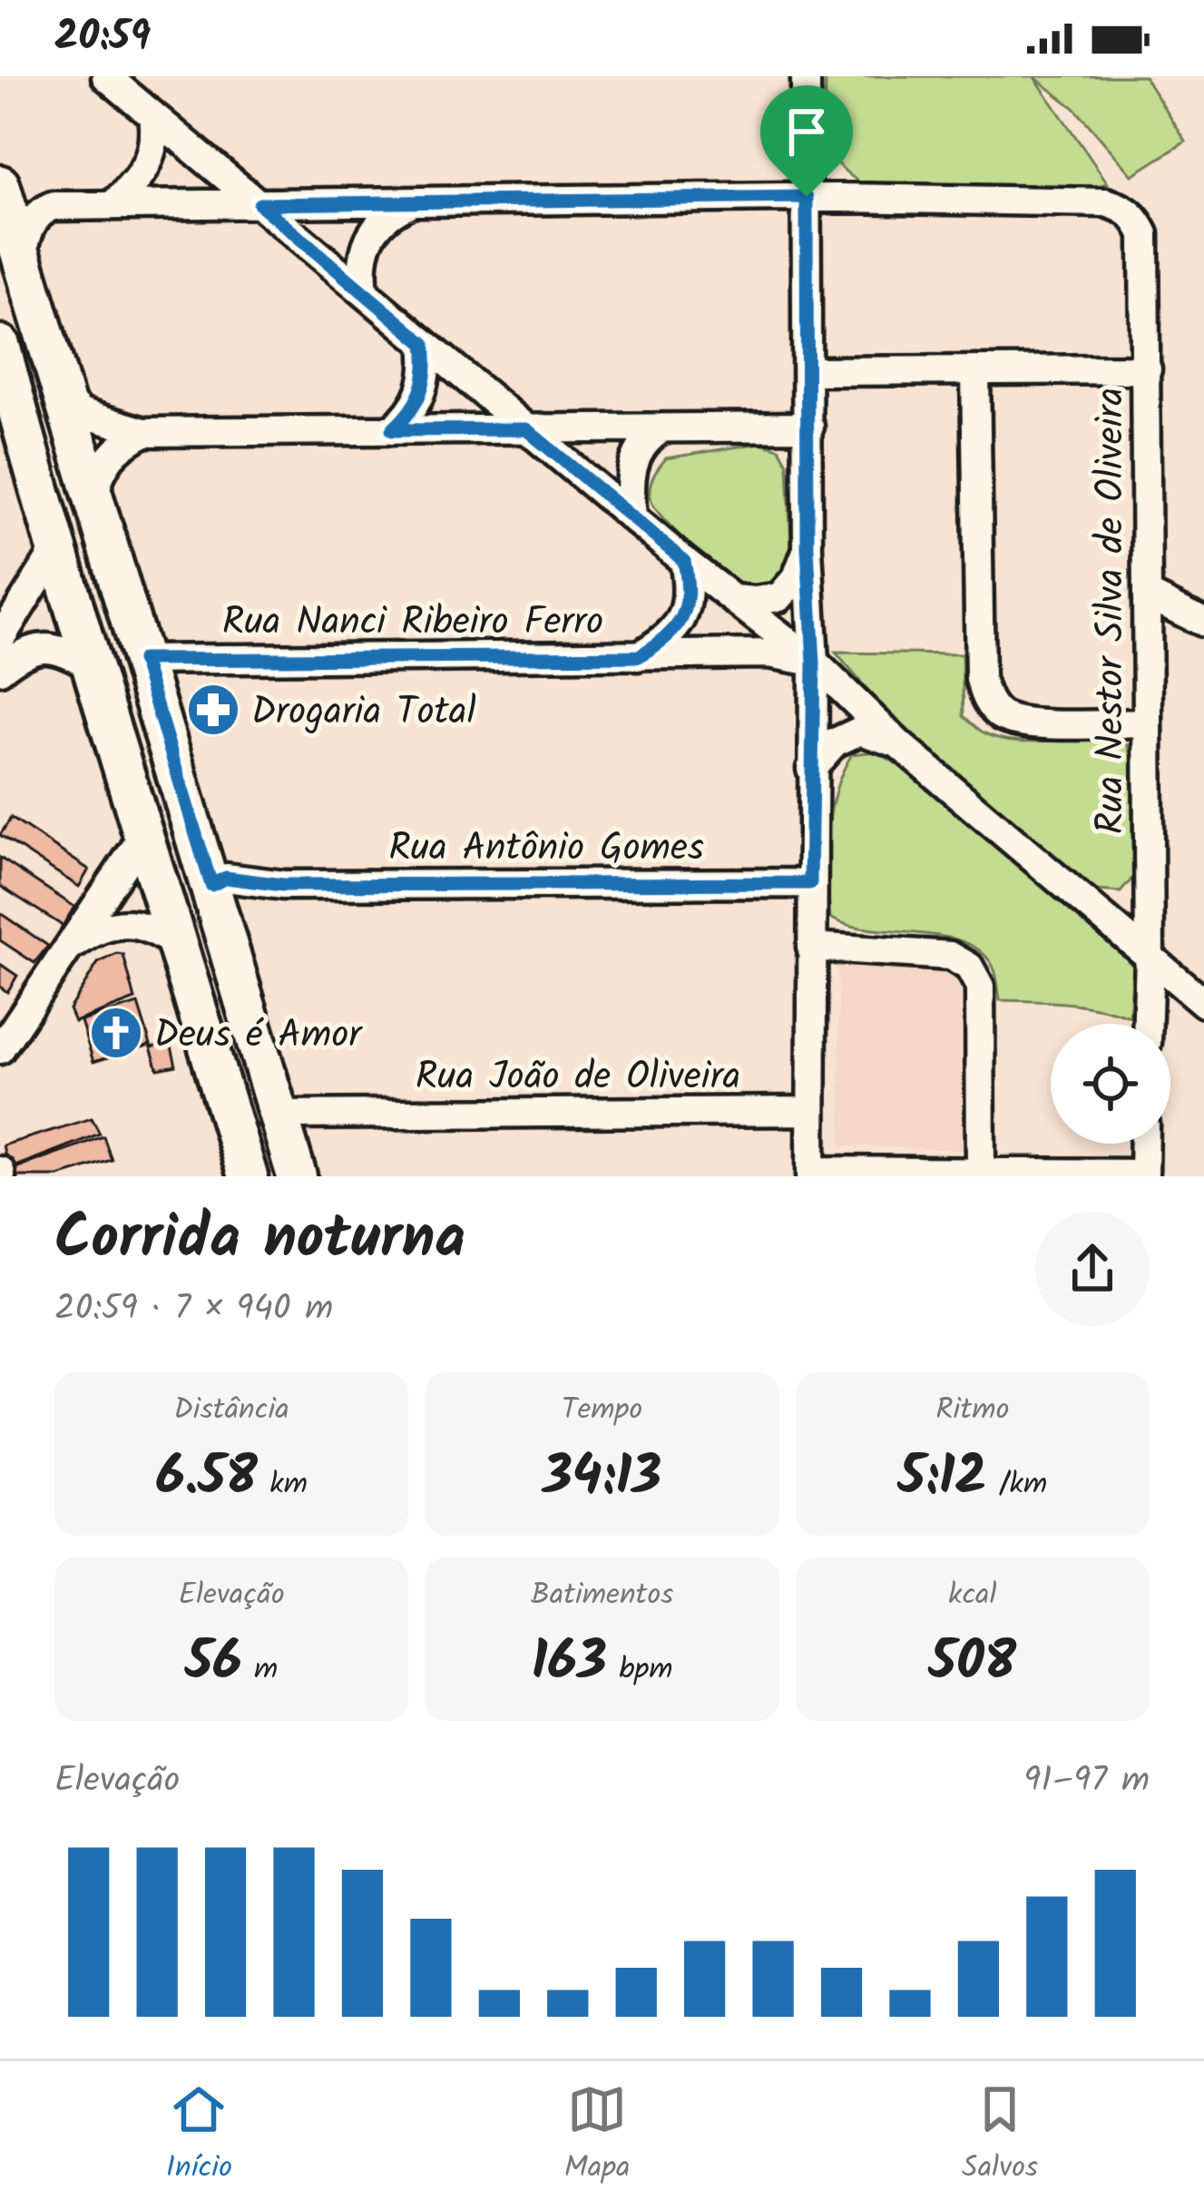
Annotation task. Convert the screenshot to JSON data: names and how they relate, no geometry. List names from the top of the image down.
{
  "streets": {
    "street": [
      "Rua Nestor Silva de Oliveira",
      "Rua Nanci Ribeiro Ferro",
      "Rua Antônio Gomes",
      "Rua João de Oliveira"
    ]
  },
  "places": {
    "pharmacy": ["Drogaria Total"],
    "church": ["Deus é Amor"]
  },
  "page": {
    "status": "20:59",
    "heading": ["Corrida noturna", "20:59 · 7 × 940 m"],
    "stats": [
      ["Distância", "6.58 km"],
      ["Tempo", "34:13"],
      ["Ritmo", "5:12 /km"],
      ["Elevação", "56 m"],
      ["Batimentos", "163 bpm"],
      ["kcal", "508"]
    ],
    "chart": ["Elevação", "91–97 m"],
    "tabs": ["Início", "Mapa", "Salvos"]
  }
}
